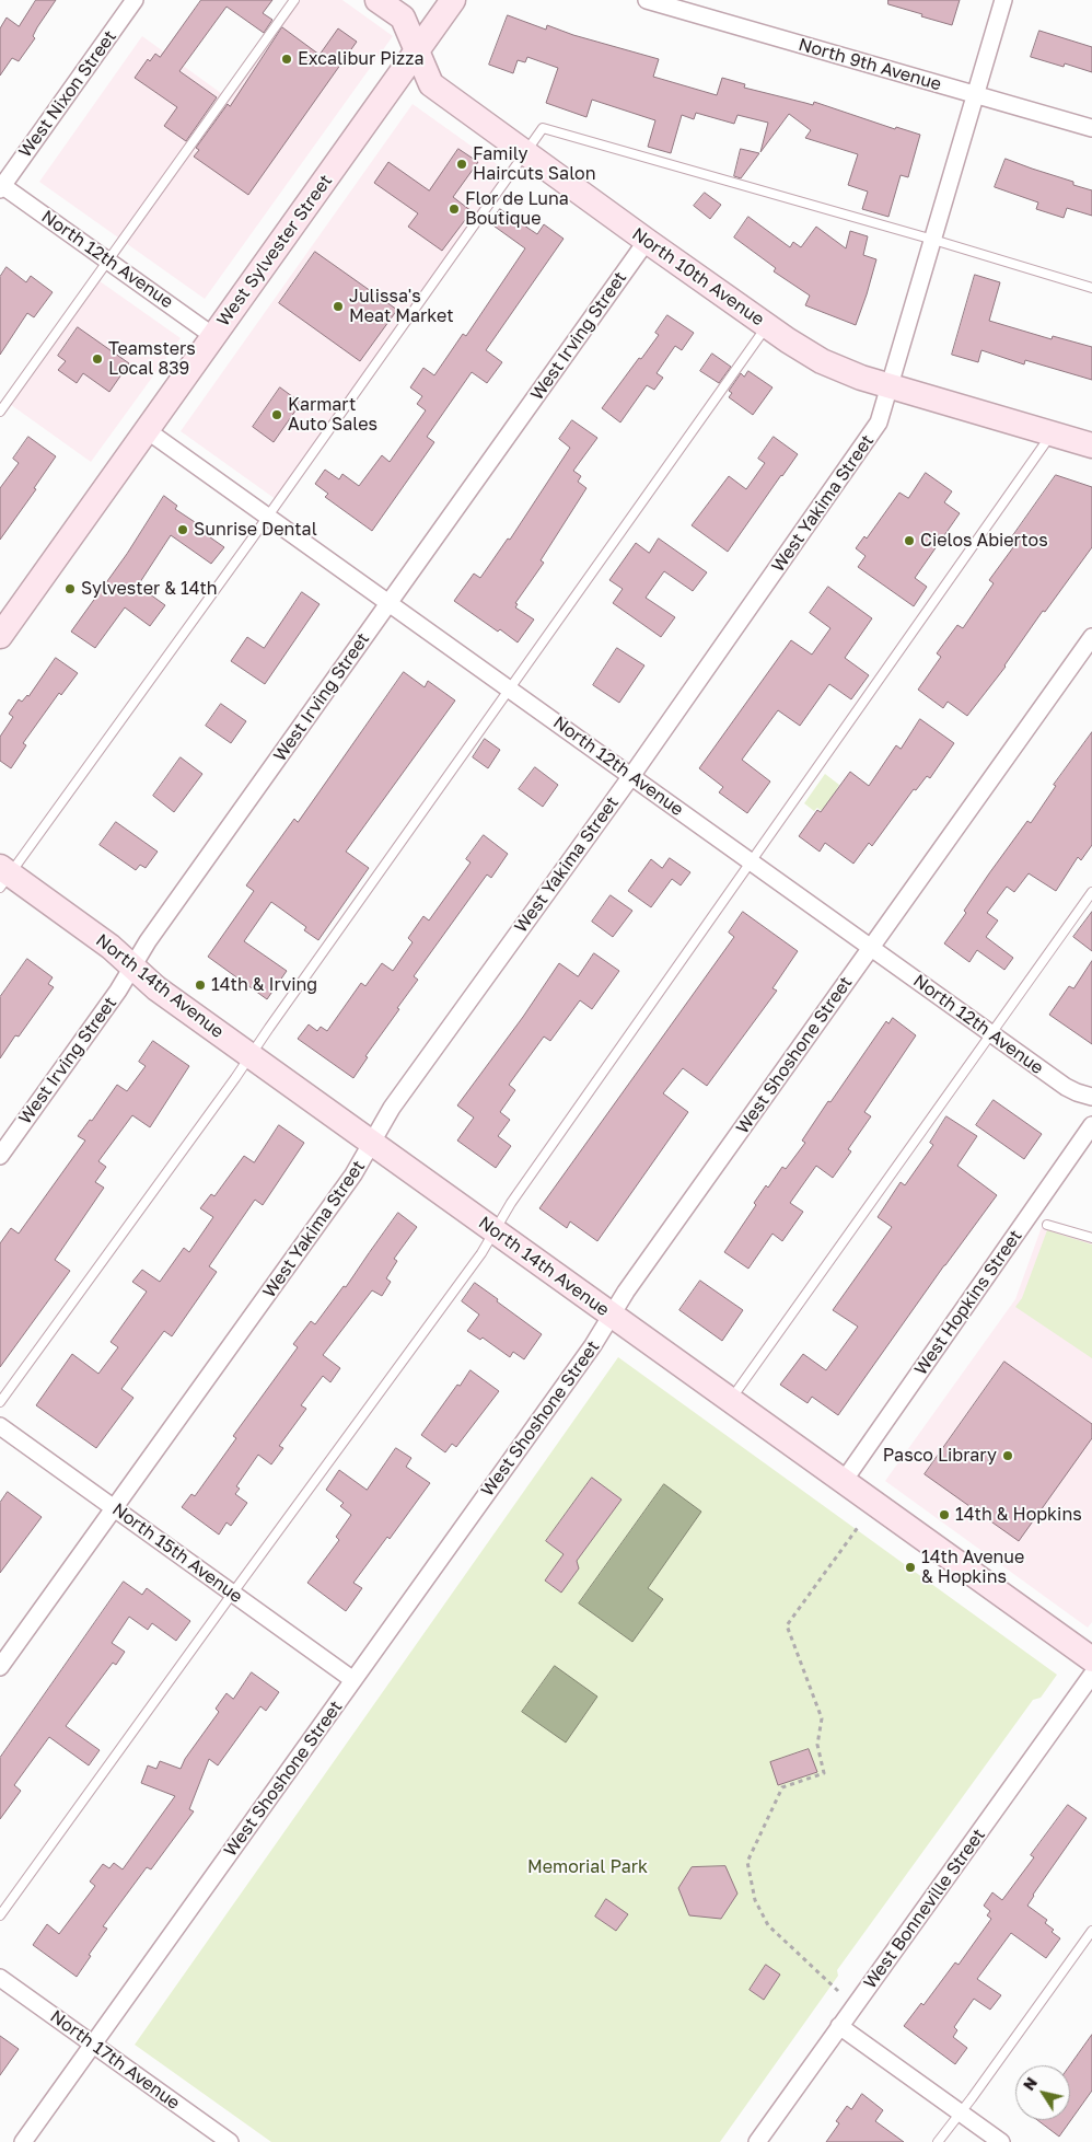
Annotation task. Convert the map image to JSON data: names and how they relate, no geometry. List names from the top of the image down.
{
  "streets": {
    "street": [
      "North 9th Avenue",
      "West Nixon Street",
      "West Sylvester Street",
      "North 12th Avenue",
      "North 10th Avenue",
      "West Irving Street",
      "West Yakima Street",
      "North 14th Avenue",
      "West Shoshone Street",
      "West Hopkins Street",
      "North 15th Avenue",
      "West Bonneville Street",
      "North 17th Avenue"
    ]
  },
  "crossings": [
    ["North 9th Avenue", "West Yakima Street"],
    ["West Nixon Street", "North 12th Avenue"],
    ["West Sylvester Street", "North 12th Avenue"],
    ["West Sylvester Street", "North 10th Avenue"],
    ["North 12th Avenue", "West Irving Street"],
    ["North 12th Avenue", "West Yakima Street"],
    ["North 12th Avenue", "West Shoshone Street"],
    ["North 10th Avenue", "West Irving Street"],
    ["North 10th Avenue", "West Yakima Street"],
    ["West Irving Street", "North 14th Avenue"],
    ["West Yakima Street", "North 14th Avenue"],
    ["West Yakima Street", "North 15th Avenue"],
    ["North 14th Avenue", "West Shoshone Street"],
    ["North 14th Avenue", "West Hopkins Street"],
    ["West Shoshone Street", "North 15th Avenue"],
    ["West Shoshone Street", "North 17th Avenue"]
  ],
  "parks": ["Memorial Park"],
  "places": [
    "Excalibur Pizza",
    "Family Haircuts Salon",
    "Flor de Luna Boutique",
    "Julissa's Meat Market",
    "Teamsters Local 839",
    "Karmart Auto Sales",
    "Sunrise Dental",
    "Cielos Abiertos",
    "Sylvester & 14th",
    "14th & Irving",
    "Pasco Library",
    "14th & Hopkins",
    "14th Avenue & Hopkins"
  ],
  "north": "top left"
}
